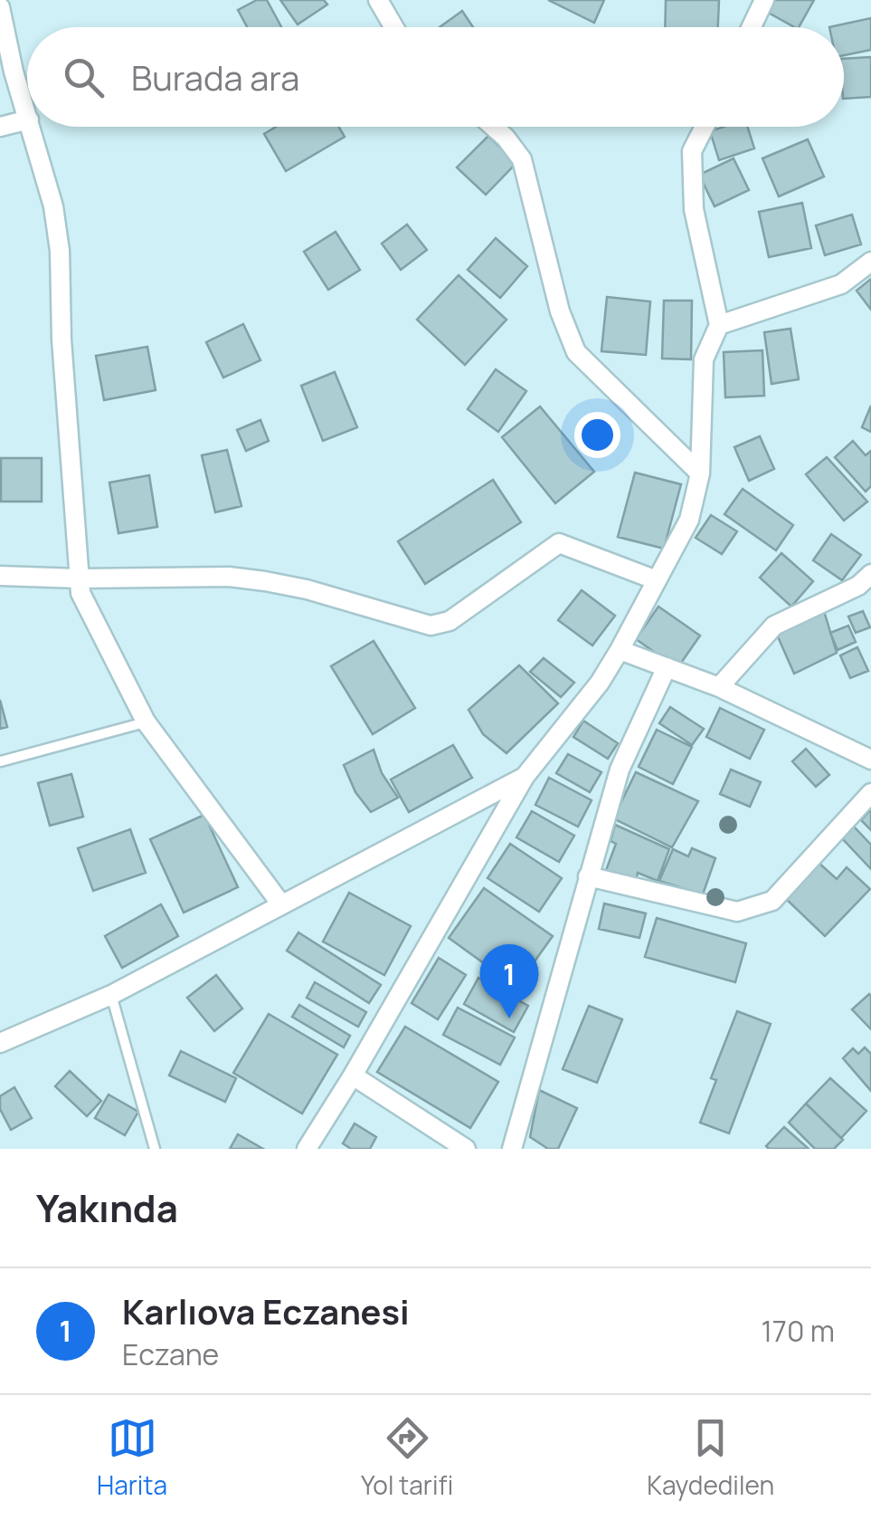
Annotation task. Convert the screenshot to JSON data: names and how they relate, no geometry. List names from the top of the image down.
{
  "page": {
    "search": "Burada ara",
    "pins": "1",
    "heading": "Yakında",
    "list": [
      {
        "mark": "1",
        "name": "Karlıova Eczanesi",
        "note": "Eczane",
        "value": "170 m"
      }
    ],
    "nav": ["Harita", "Yol tarifi", "Kaydedilen"]
  }
}
